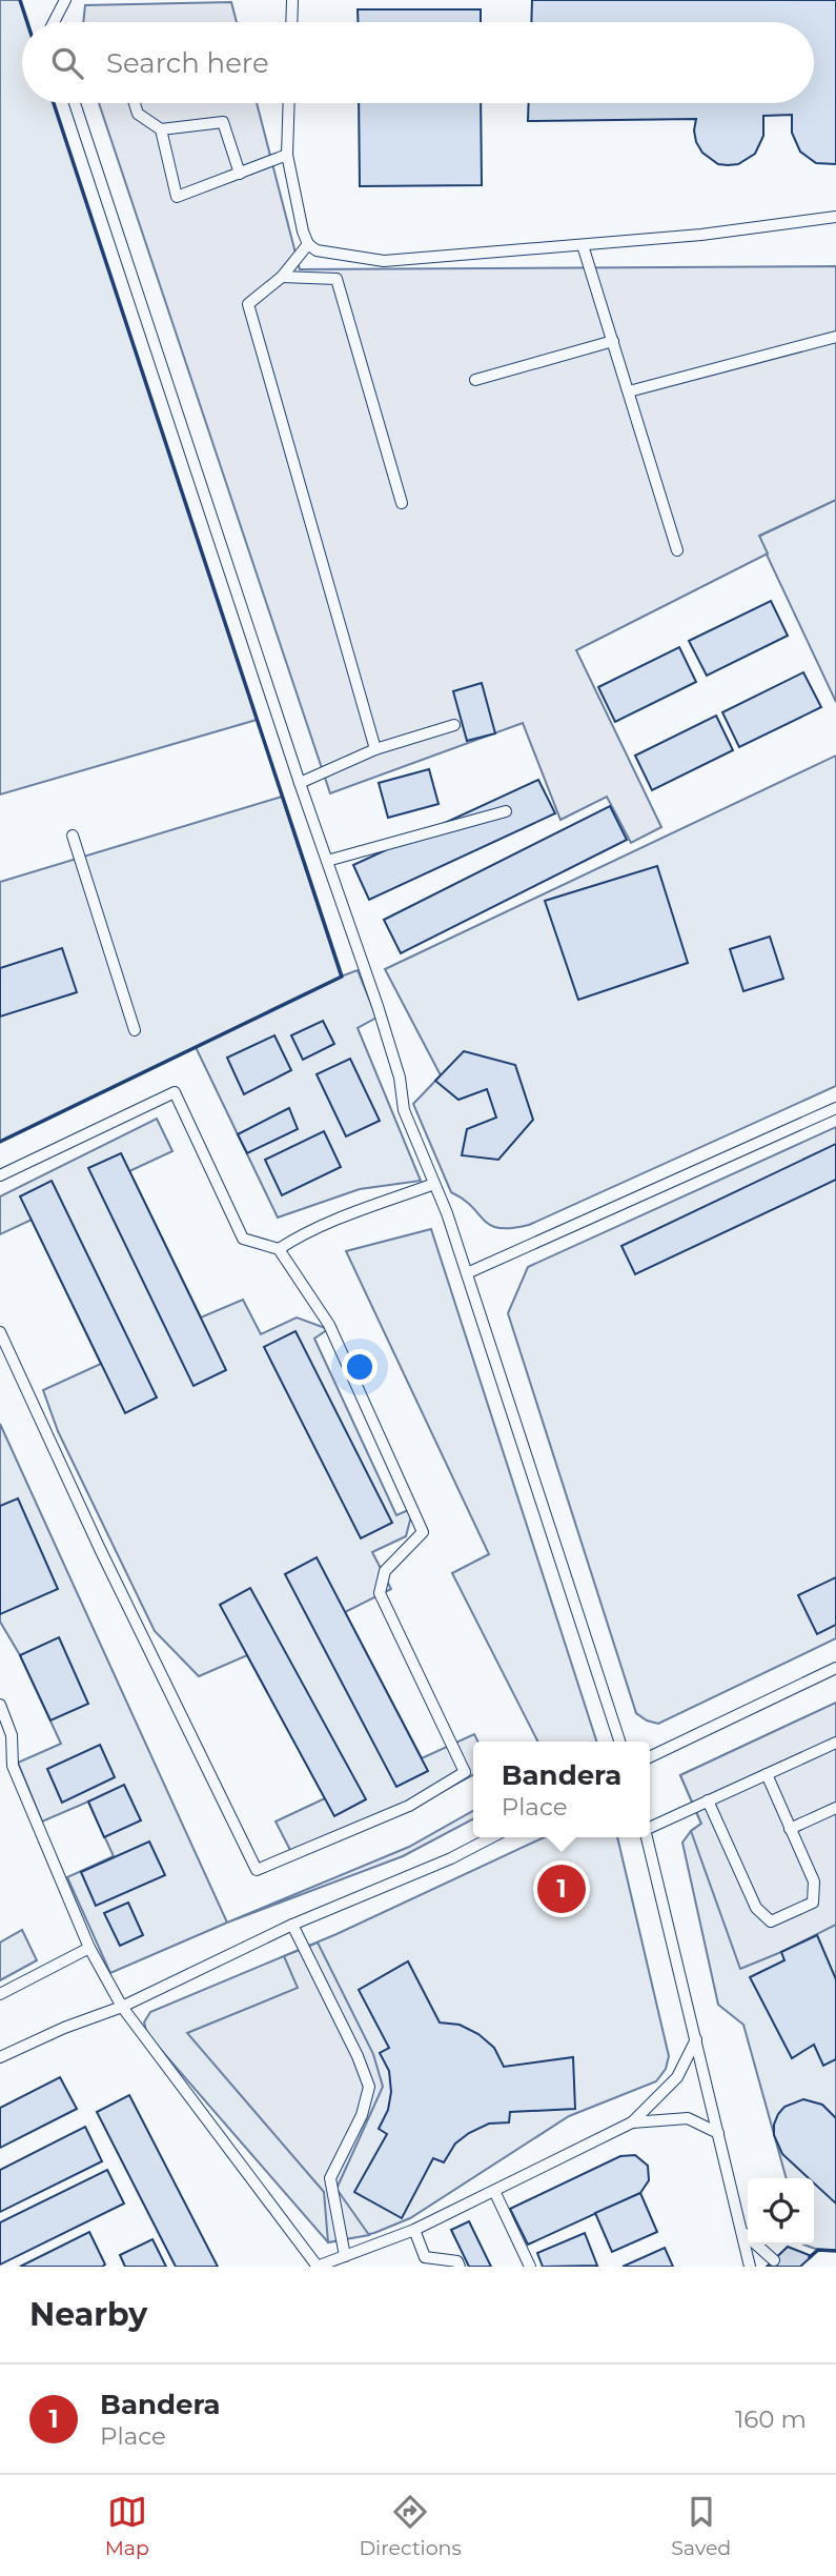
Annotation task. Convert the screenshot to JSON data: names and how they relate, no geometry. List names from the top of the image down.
{
  "page": {
    "search": "Search here",
    "popup": ["Bandera", "Place"],
    "pins": "1",
    "heading": "Nearby",
    "list": [
      {
        "mark": "1",
        "name": "Bandera",
        "note": "Place",
        "value": "160 m"
      }
    ],
    "nav": ["Map", "Directions", "Saved"]
  }
}
